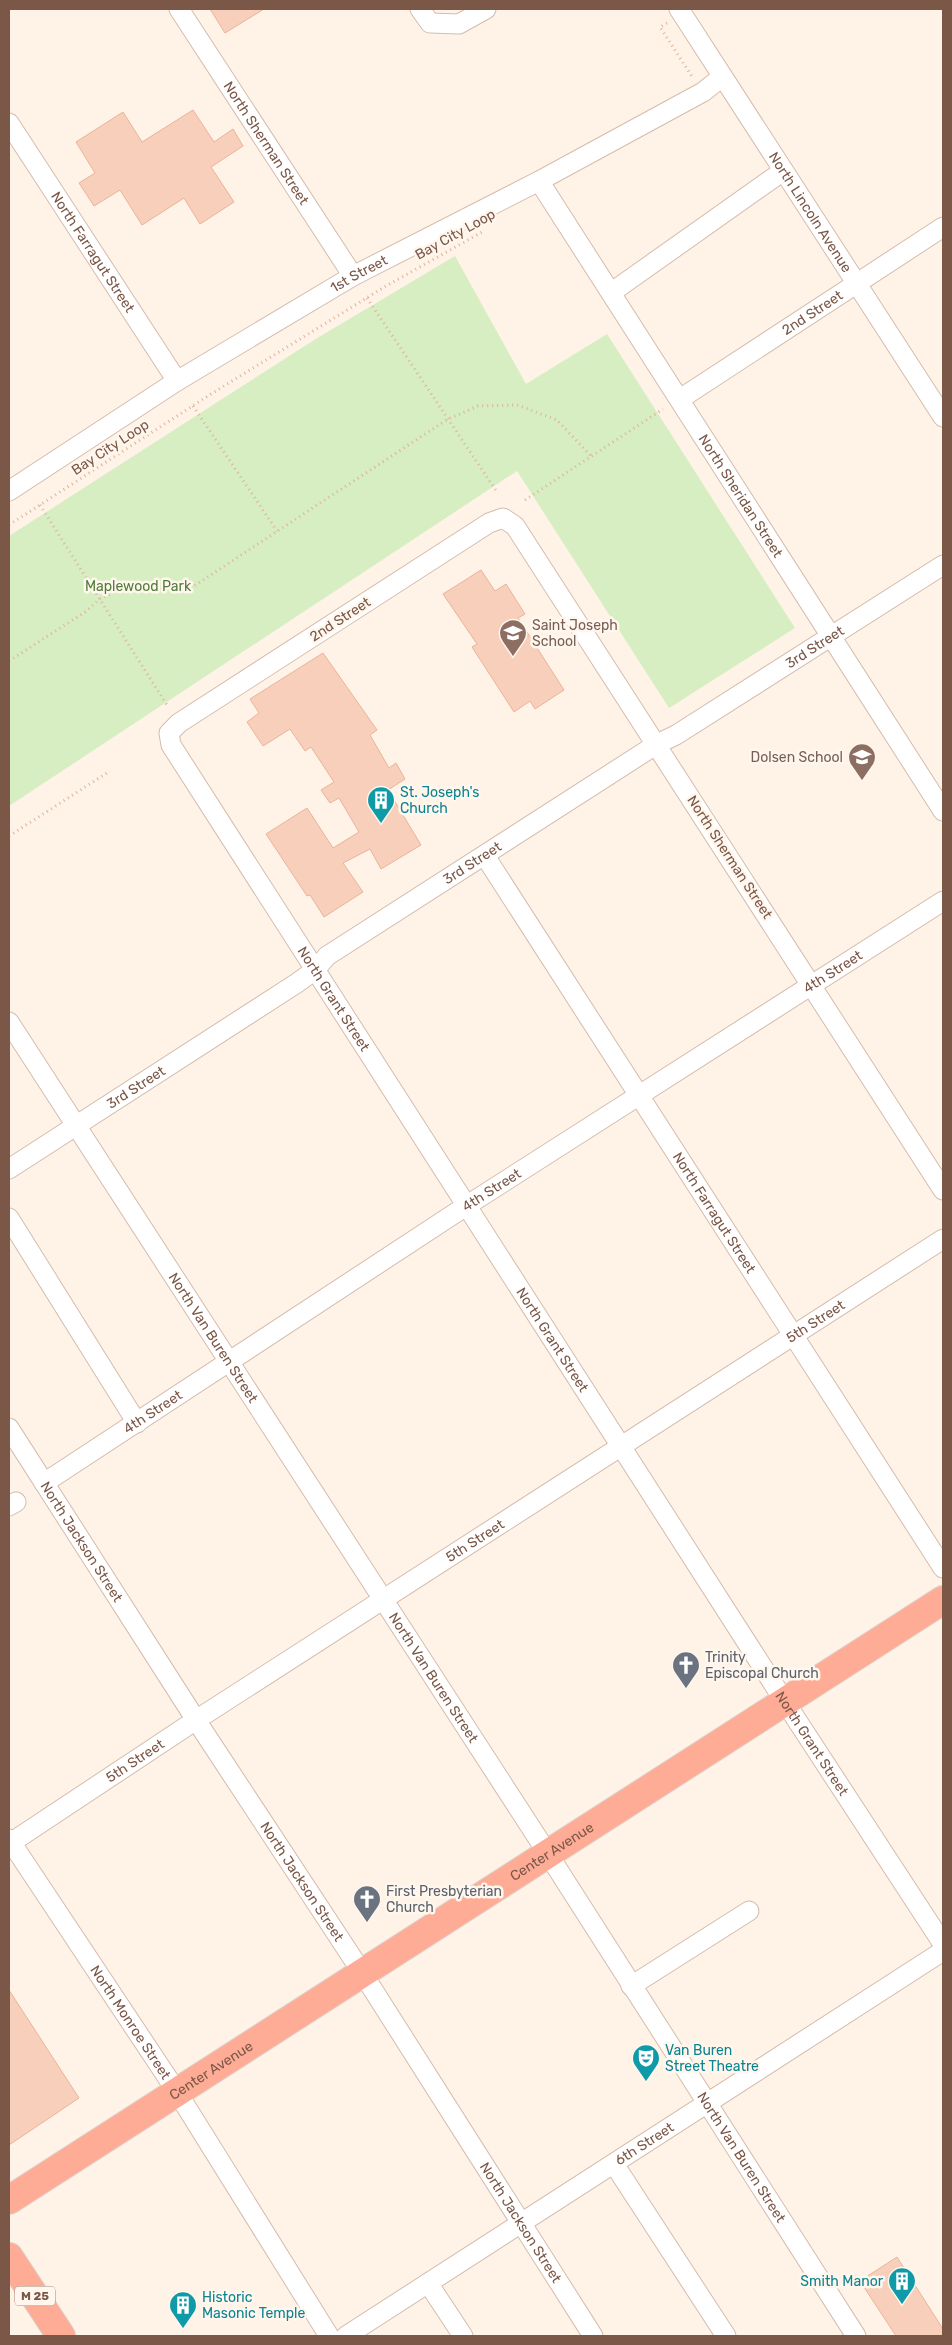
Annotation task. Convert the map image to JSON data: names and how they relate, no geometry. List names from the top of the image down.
{
  "streets": {
    "highway": ["Center Avenue", "M 25"],
    "street": [
      "North Sherman Street",
      "North Lincoln Avenue",
      "North Farragut Street",
      "1st Street",
      "2nd Street",
      "North Sheridan Street",
      "3rd Street",
      "4th Street",
      "North Grant Street",
      "5th Street",
      "North Van Buren Street",
      "North Jackson Street",
      "North Monroe Street",
      "6th Street"
    ],
    "path": ["Bay City Loop"]
  },
  "crossings": [
    ["North Sherman Street", "1st Street"],
    ["North Sherman Street", "2nd Street"],
    ["North Sherman Street", "3rd Street"],
    ["North Sherman Street", "4th Street"],
    ["North Lincoln Avenue", "1st Street"],
    ["North Lincoln Avenue", "2nd Street"],
    ["North Farragut Street", "1st Street"],
    ["North Farragut Street", "3rd Street"],
    ["North Farragut Street", "4th Street"],
    ["North Farragut Street", "5th Street"],
    ["1st Street", "North Sheridan Street"],
    ["2nd Street", "North Sheridan Street"],
    ["2nd Street", "North Grant Street"],
    ["North Sheridan Street", "3rd Street"],
    ["3rd Street", "North Grant Street"],
    ["3rd Street", "North Van Buren Street"],
    ["4th Street", "North Grant Street"],
    ["4th Street", "North Van Buren Street"],
    ["4th Street", "North Jackson Street"],
    ["North Grant Street", "5th Street"],
    ["North Grant Street", "Center Avenue"],
    ["5th Street", "North Van Buren Street"],
    ["5th Street", "North Jackson Street"],
    ["5th Street", "North Monroe Street"],
    ["North Van Buren Street", "Center Avenue"],
    ["North Van Buren Street", "6th Street"],
    ["North Jackson Street", "Center Avenue"],
    ["North Jackson Street", "6th Street"],
    ["Center Avenue", "North Monroe Street"]
  ],
  "parks": ["Maplewood Park"],
  "places": {
    "school or university": ["Saint Joseph School", "Dolsen School"],
    "building": ["St. Joseph's Church", "Smith Manor", "Historic Masonic Temple"],
    "church": ["Trinity Episcopal Church", "First Presbyterian Church"],
    "theatre": ["Van Buren Street Theatre"]
  }
}
